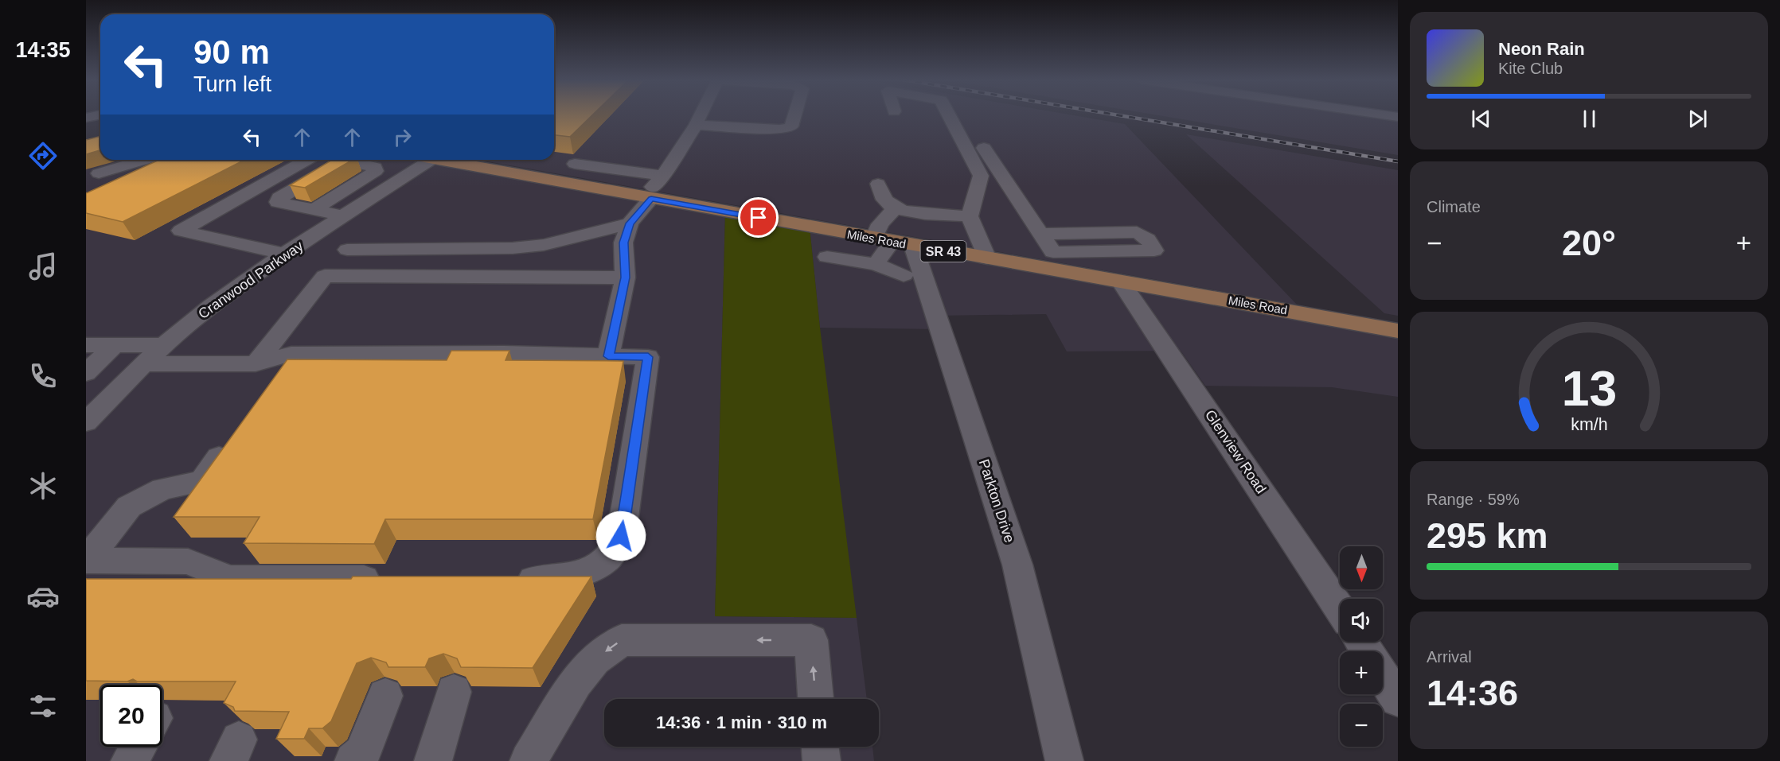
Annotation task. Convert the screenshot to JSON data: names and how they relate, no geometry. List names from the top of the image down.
{
  "streets": {
    "main road": ["Miles Road", "SR 43"],
    "street": ["Cranwood Parkway", "Glenview Road", "Parkton Drive"]
  },
  "crossings": [
    ["Miles Road", "Glenview Road"],
    ["Miles Road", "Parkton Drive"]
  ],
  "north": "bottom",
  "page": {
    "tabs": "14:35",
    "turn": ["90 m", "Turn left"],
    "song": ["Neon Rain", "Kite Club"],
    "tile": [
      "Climate",
      ["Range · 59%", "295 km"],
      ["Arrival", "14:36"]
    ],
    "heat": ["−", "20°", "+"],
    "map_buttons": ["+", "−"],
    "limit": "20",
    "trip": "14:36 · 1 min · 310 m",
    "gauge": ["13", "km/h"]
  }
}
